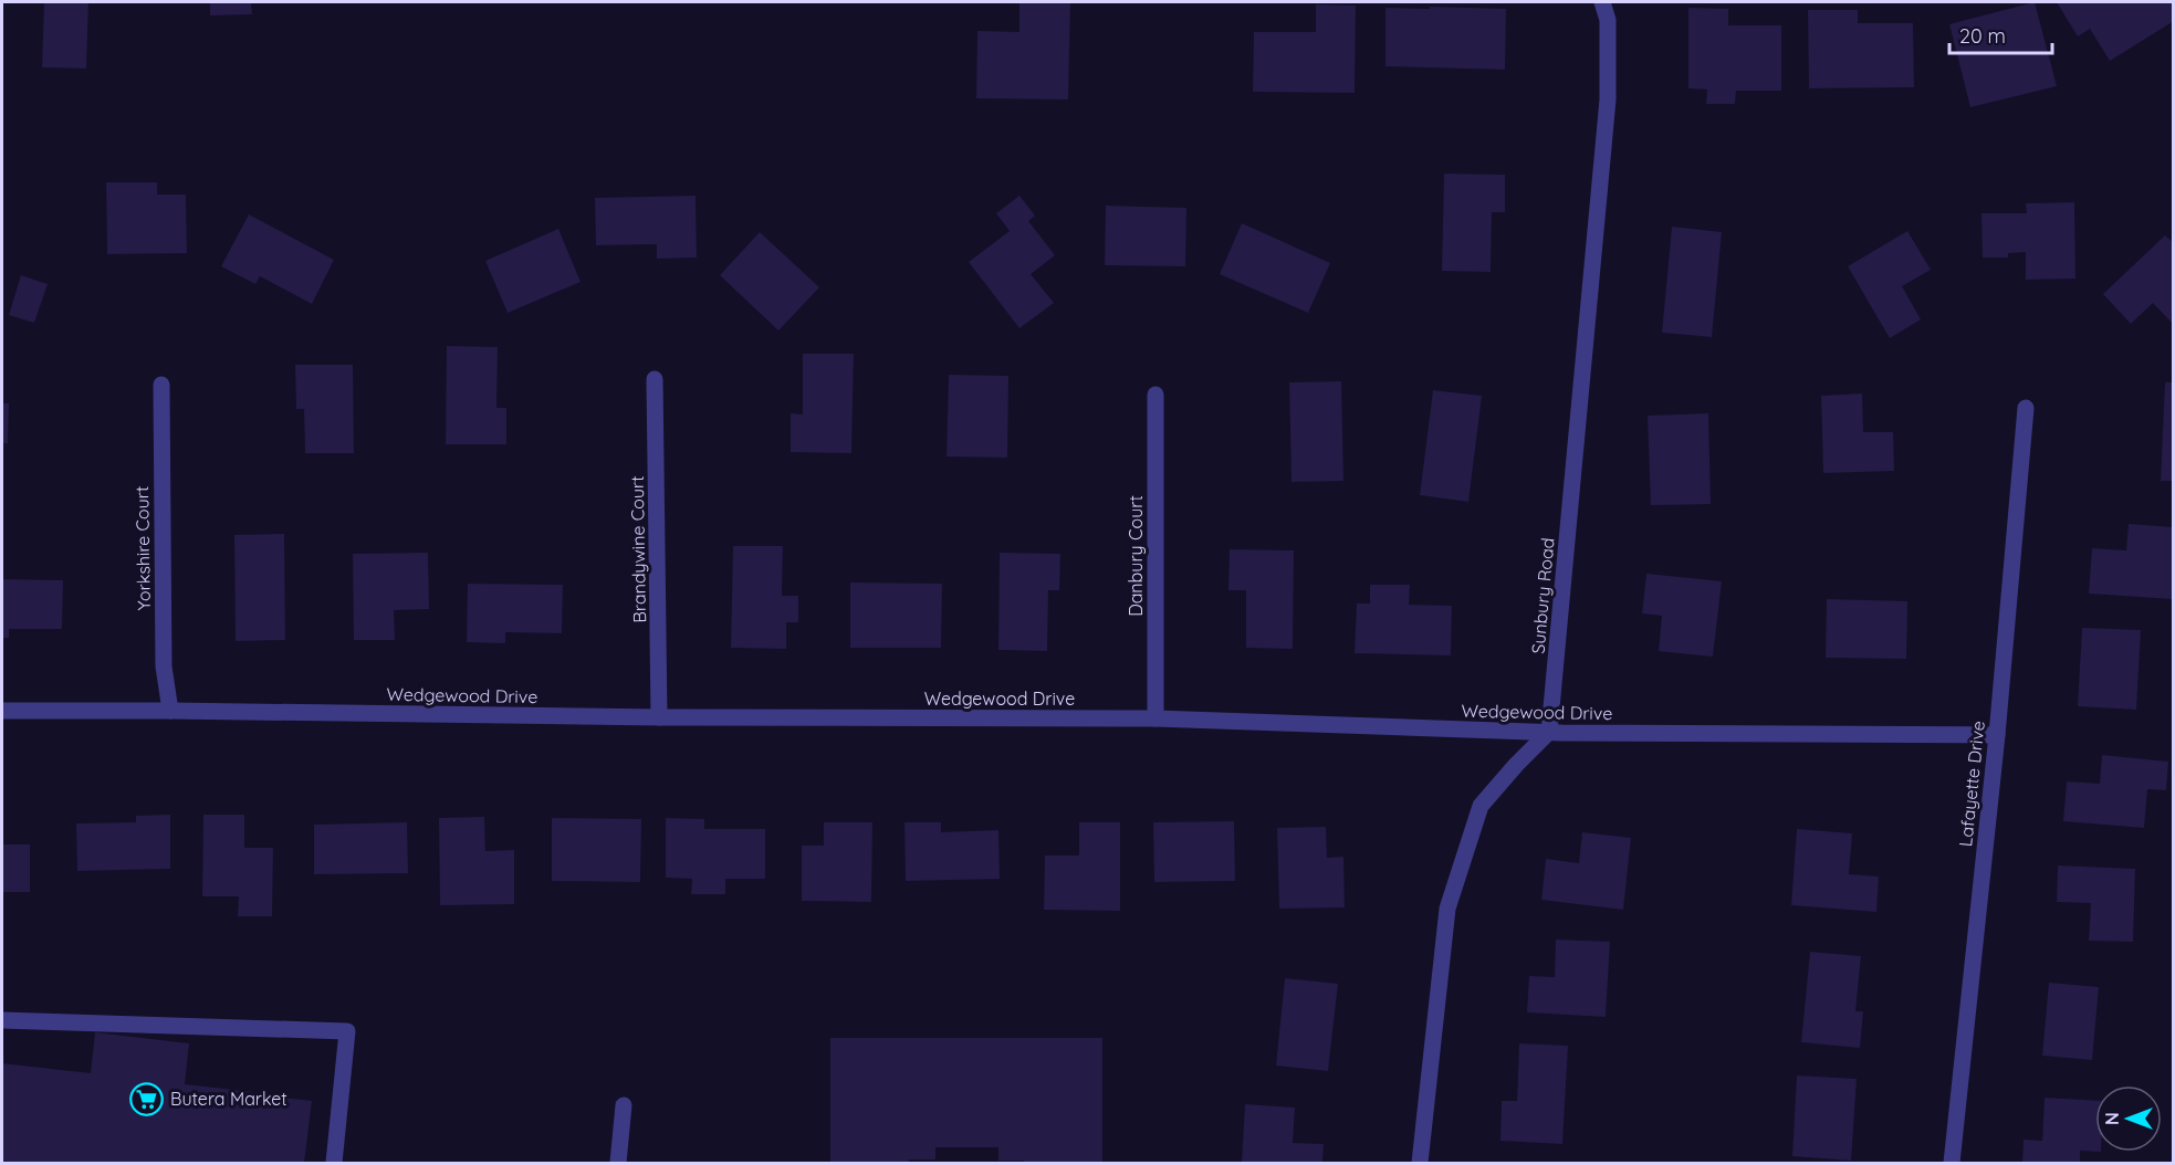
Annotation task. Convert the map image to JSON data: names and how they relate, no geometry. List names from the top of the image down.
{
  "streets": {
    "street": [
      "Yorkshire Court",
      "Brandywine Court",
      "Danbury Court",
      "Sunbury Road",
      "Wedgewood Drive",
      "Lafayette Drive"
    ]
  },
  "crossings": [
    ["Yorkshire Court", "Wedgewood Drive"],
    ["Brandywine Court", "Wedgewood Drive"],
    ["Danbury Court", "Wedgewood Drive"],
    ["Sunbury Road", "Wedgewood Drive"],
    ["Wedgewood Drive", "Lafayette Drive"]
  ],
  "places": {
    "supermarket": ["Butera Market"]
  },
  "scale_bar": "20 m",
  "north": "left"
}
